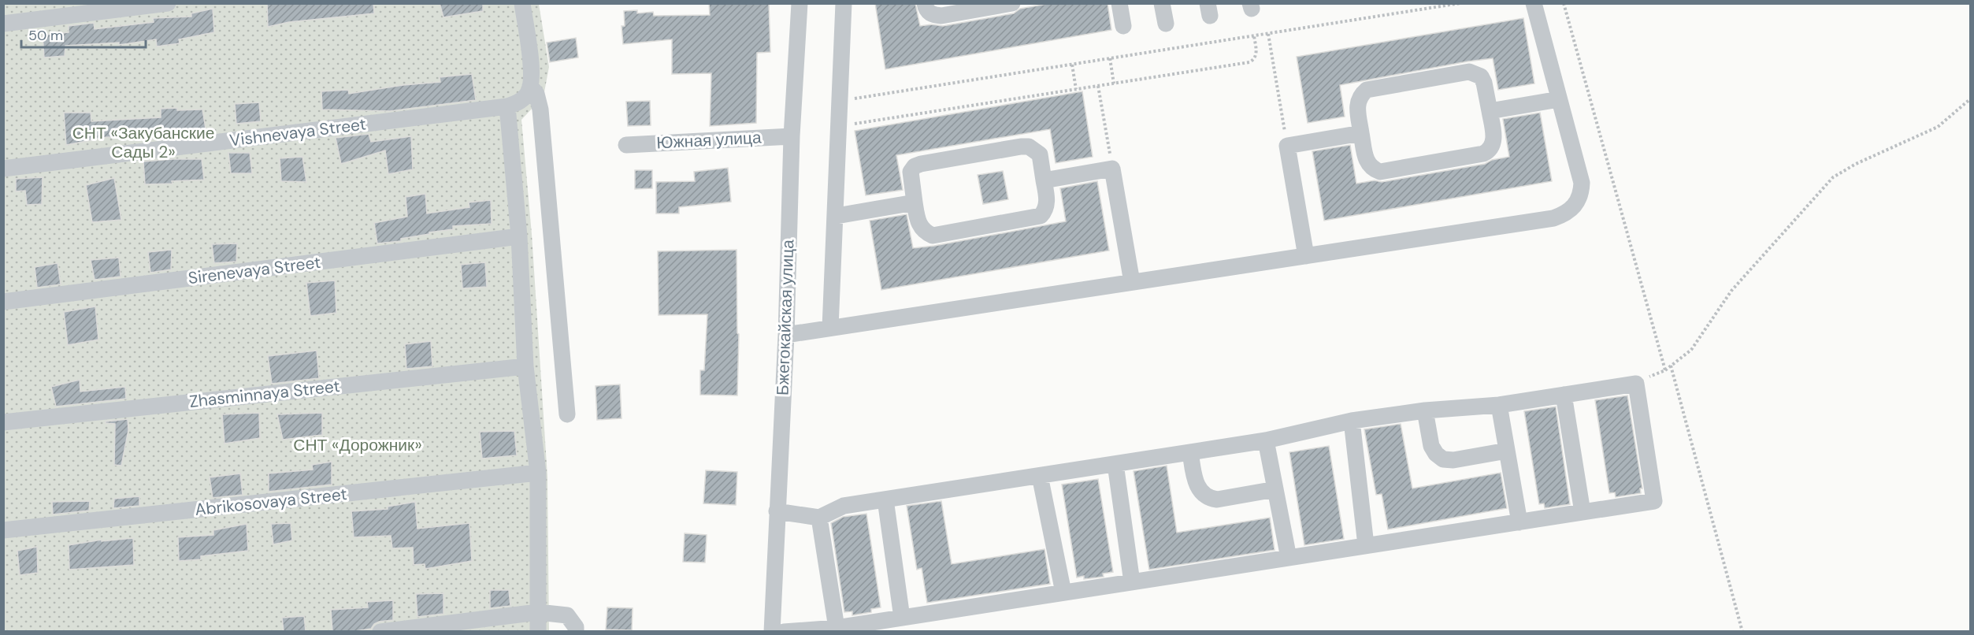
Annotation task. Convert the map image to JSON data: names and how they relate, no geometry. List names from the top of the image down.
{
  "streets": {
    "street": [
      "Vishnevaya Street",
      "Южная улица",
      "Sirenevaya Street",
      "Бжегокайская улица",
      "Zhasminnaya Street",
      "Abrikosovaya Street"
    ]
  },
  "crossings": [
    ["Южная улица", "Бжегокайская улица"]
  ],
  "parks": ["СНТ «Закубанские Сады 2»", "СНТ «Дорожник»"],
  "scale_bar": "50 m"
}
